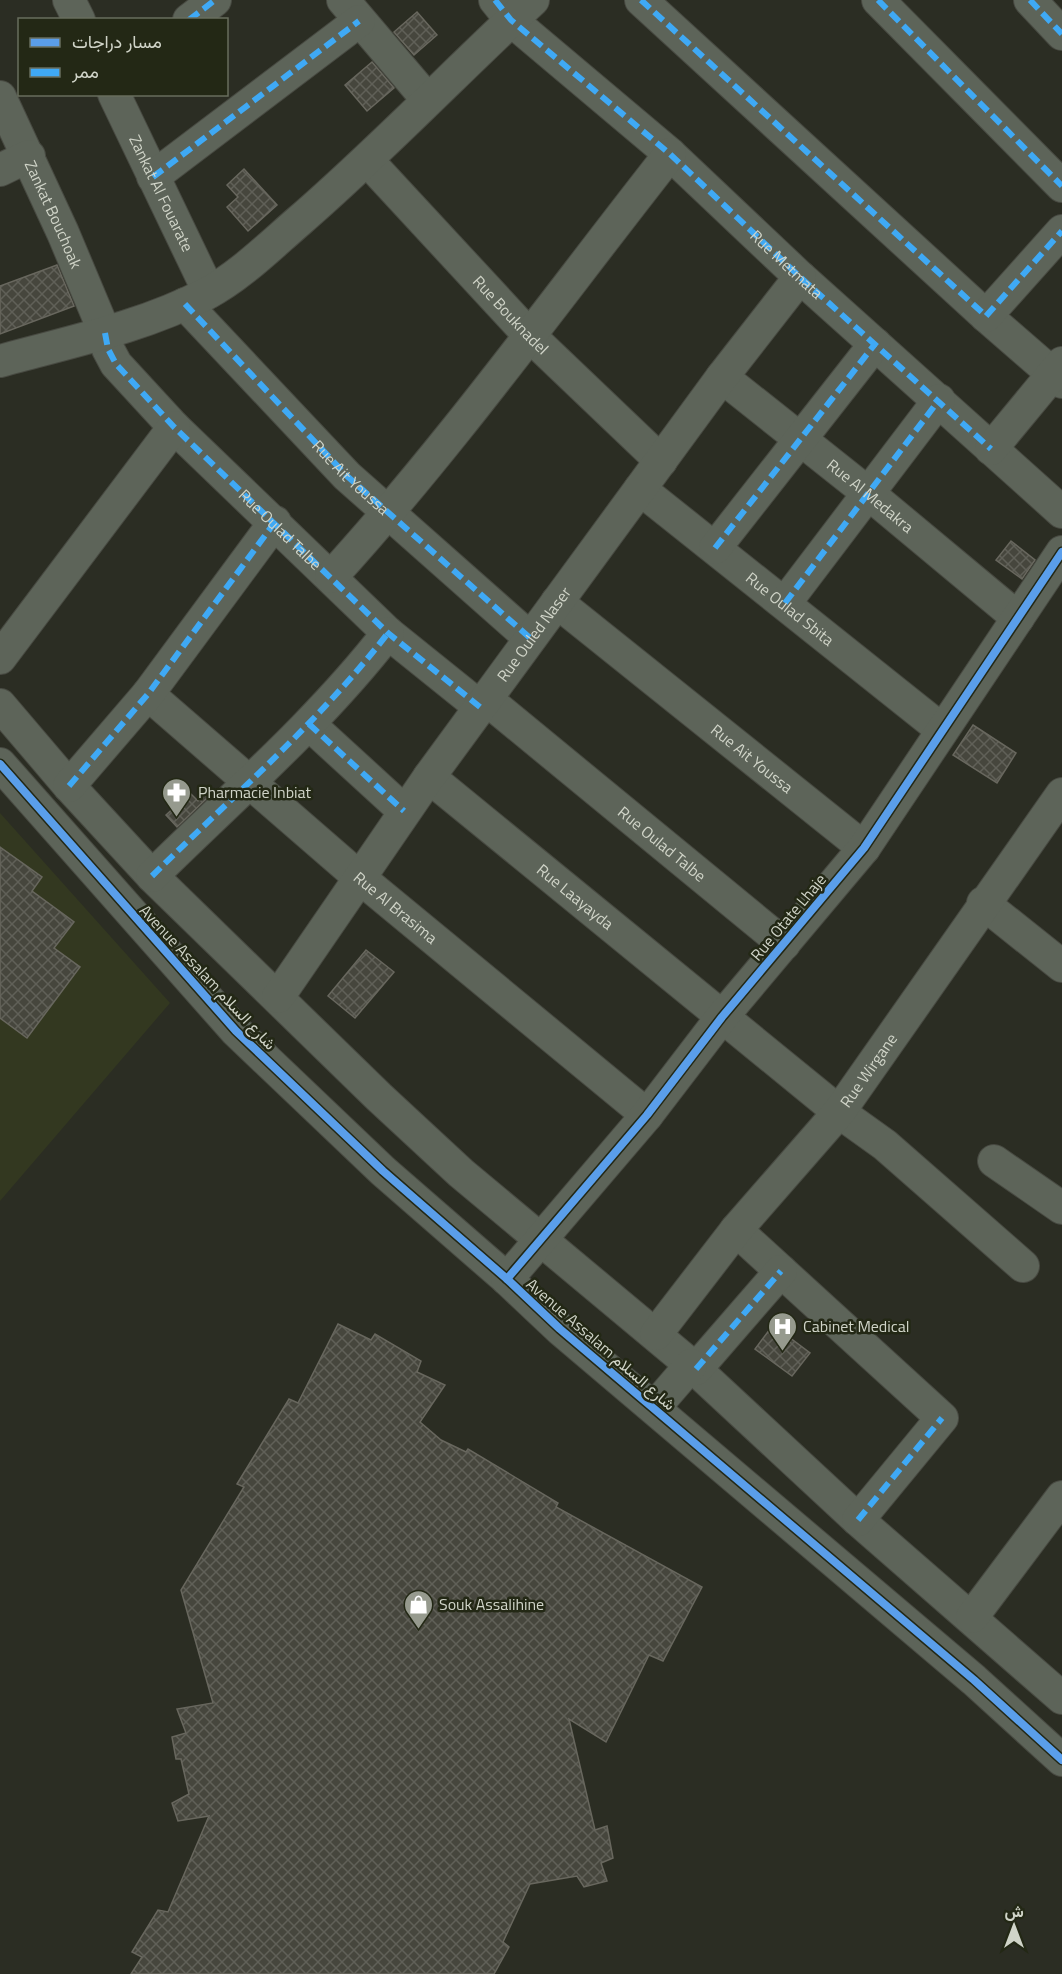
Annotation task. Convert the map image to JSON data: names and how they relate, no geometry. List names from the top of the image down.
{
  "streets": {
    "street": [
      "Zankat Al Fouarate",
      "Zankat Bouchoak",
      "Rue Metmata",
      "Rue Bouknadel",
      "Rue Ait Youssa",
      "Rue Al Medakra",
      "Rue Oulad Talbe",
      "Rue Oulad Sbita",
      "Rue Ouled Naser",
      "Rue Laayayda",
      "Rue Al Brasima",
      "Rue Otate Lhaje",
      "Avenue Assalam شارع السلام",
      "Rue Wirgane"
    ]
  },
  "crossings": [
    ["Zankat Al Fouarate", "Rue Ait Youssa"],
    ["Zankat Bouchoak", "Rue Oulad Talbe"],
    ["Rue Metmata", "Rue Ouled Naser"],
    ["Rue Bouknadel", "Rue Ouled Naser"],
    ["Rue Ait Youssa", "Rue Ouled Naser"],
    ["Rue Ait Youssa", "Rue Otate Lhaje"],
    ["Rue Al Medakra", "Rue Ouled Naser"],
    ["Rue Al Medakra", "Rue Otate Lhaje"],
    ["Rue Oulad Talbe", "Rue Ouled Naser"],
    ["Rue Oulad Talbe", "Rue Otate Lhaje"],
    ["Rue Oulad Sbita", "Rue Ouled Naser"],
    ["Rue Oulad Sbita", "Rue Otate Lhaje"],
    ["Rue Ouled Naser", "Rue Laayayda"],
    ["Rue Ouled Naser", "Rue Al Brasima"],
    ["Rue Ouled Naser", "Avenue Assalam شارع السلام"],
    ["Rue Laayayda", "Rue Otate Lhaje"],
    ["Rue Laayayda", "Rue Wirgane"],
    ["Rue Al Brasima", "Rue Otate Lhaje"],
    ["Rue Otate Lhaje", "Avenue Assalam شارع السلام"],
    ["Avenue Assalam شارع السلام", "Rue Wirgane"]
  ],
  "places": {
    "pharmacy": ["Pharmacie Inbiat"],
    "hospital": ["Cabinet Medical"],
    "shop": ["Souk Assalihine"]
  },
  "legend": ["مسار دراجات", "ممر"],
  "north": "top"
}
